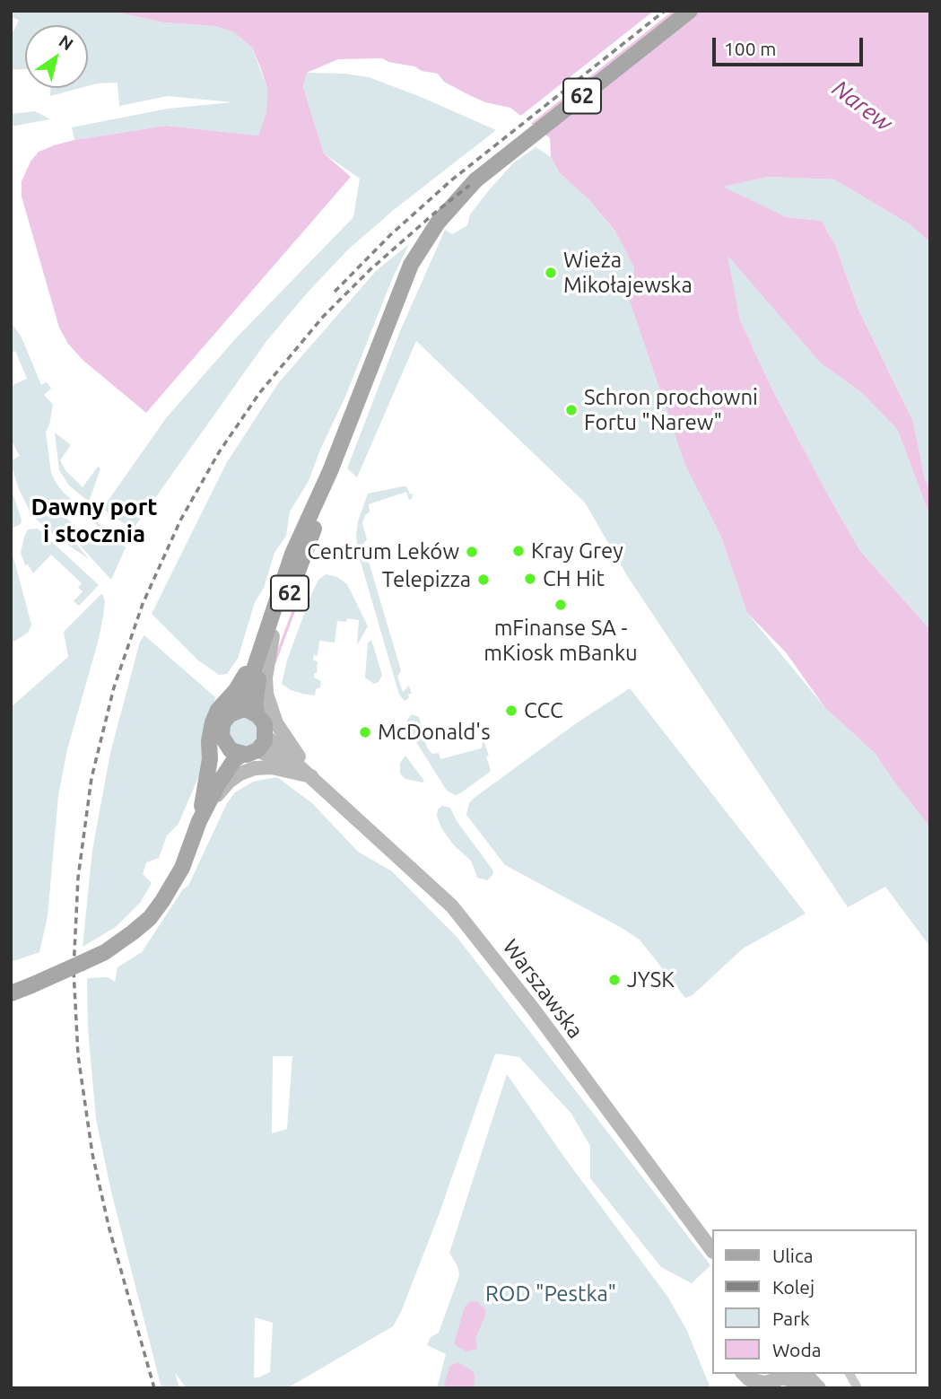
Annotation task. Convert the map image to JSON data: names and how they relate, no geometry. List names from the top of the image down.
{
  "streets": {
    "main road": ["62", "Warszawska"]
  },
  "crossings": [
    ["62", "Warszawska"]
  ],
  "districts": ["Dawny port i stocznia"],
  "water": ["Narew"],
  "parks": ["ROD \"Pestka\""],
  "places": [
    "Wieża Mikołajewska",
    "Schron prochowni Fortu \"Narew\"",
    "Kray Grey",
    "Centrum Leków",
    "CH Hit",
    "Telepizza",
    "mFinanse SA - mKiosk mBanku",
    "CCC",
    "McDonald's",
    "JYSK"
  ],
  "legend": [
    "Ulica",
    "Kolej",
    "Park",
    "Woda"
  ],
  "scale_bar": "100 m",
  "north": "top right"
}
